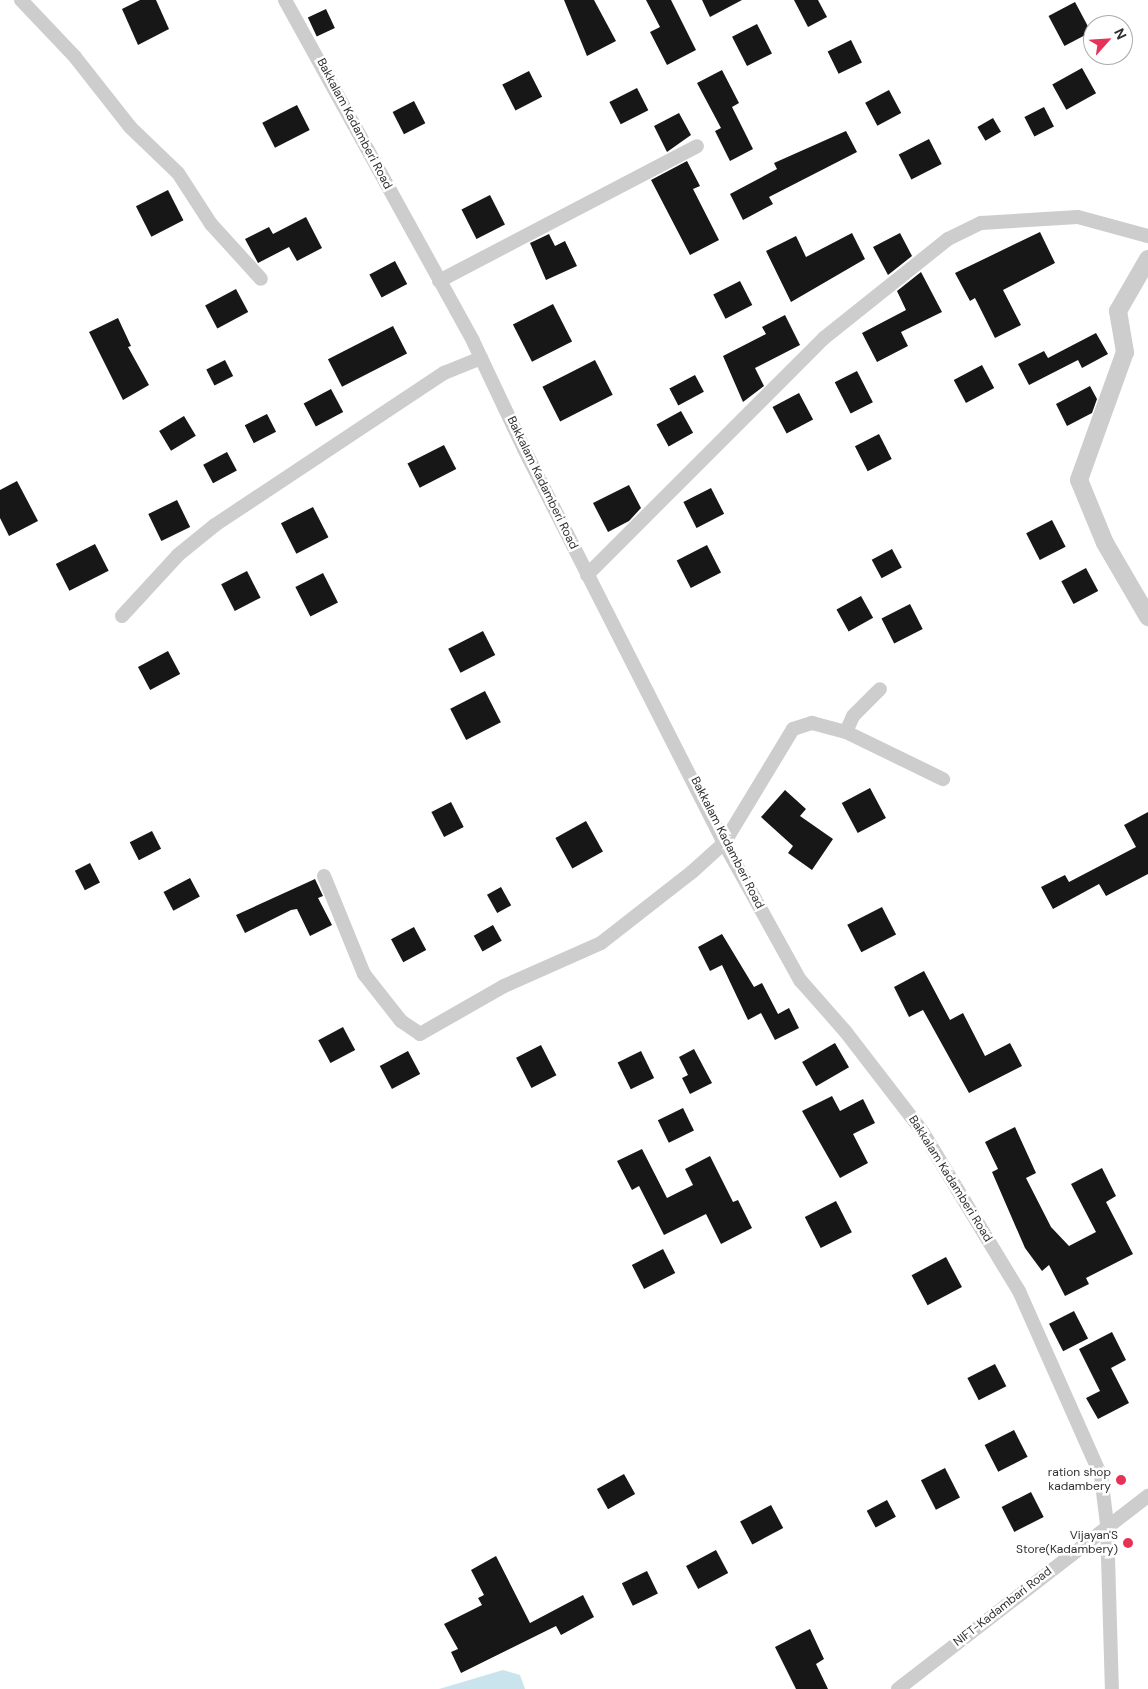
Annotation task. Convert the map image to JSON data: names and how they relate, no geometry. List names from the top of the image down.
{
  "streets": {
    "street": ["Bakkalam Kadamberi Road", "NIFT-Kadambari Road"]
  },
  "crossings": [
    ["Bakkalam Kadamberi Road", "NIFT-Kadambari Road"]
  ],
  "places": ["ration shop kadambery", "Vijayan'S Store(Kadambery)"],
  "north": "top right"
}
